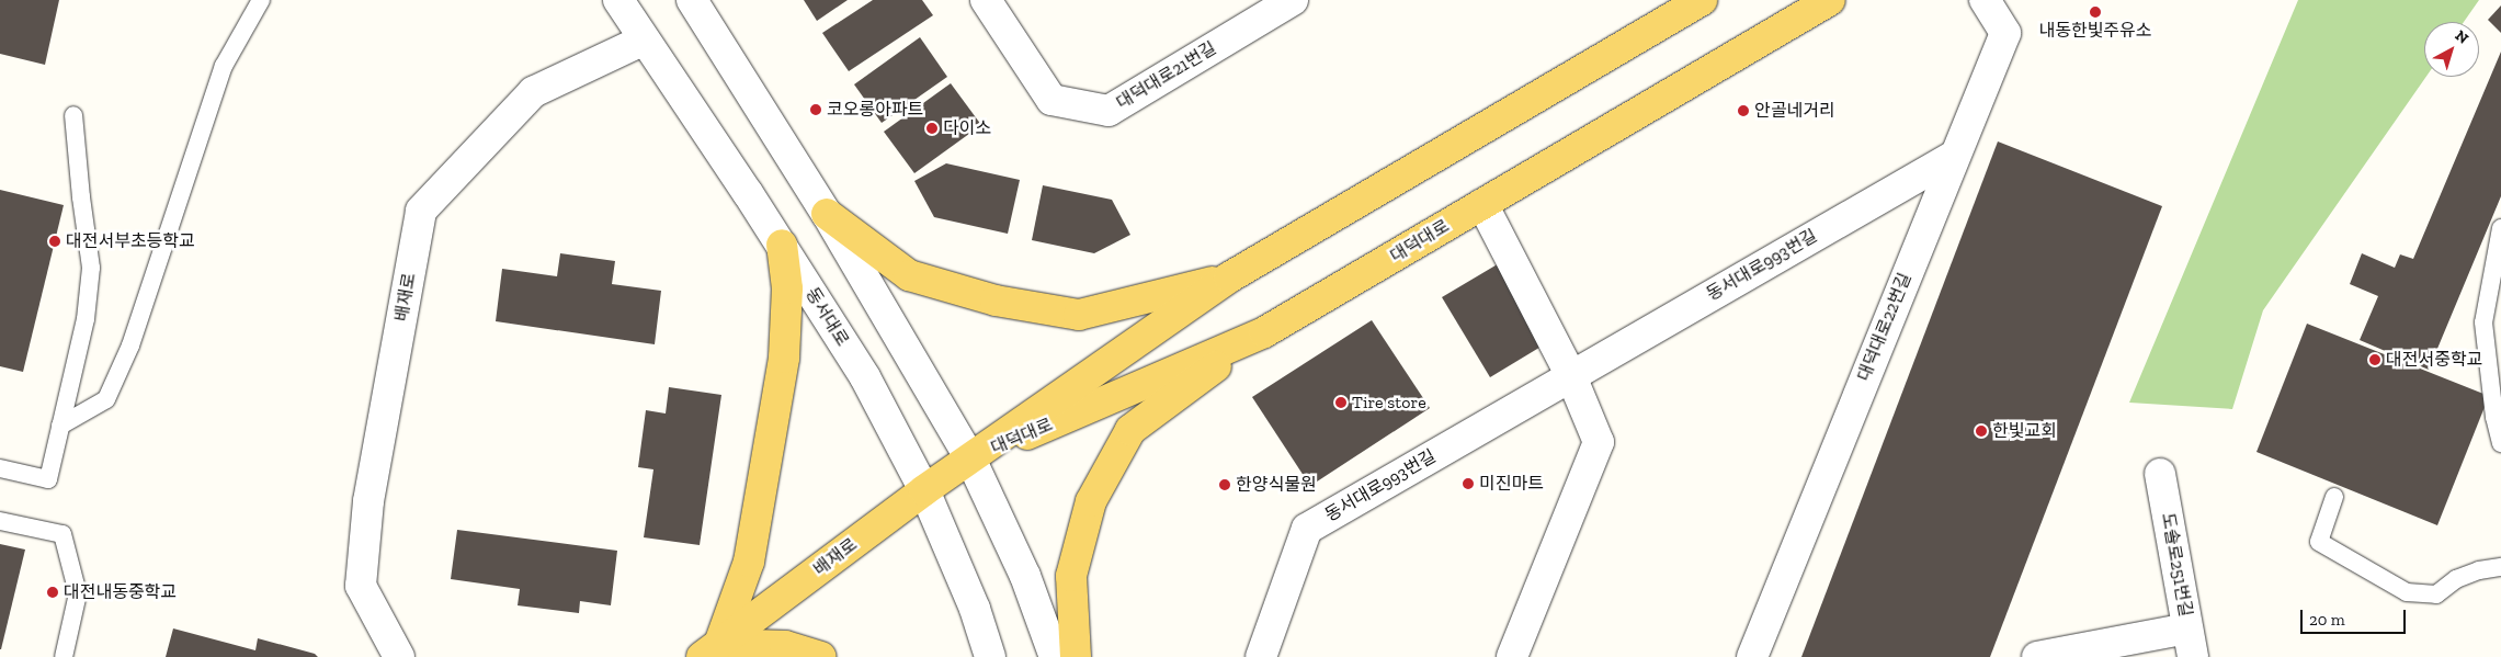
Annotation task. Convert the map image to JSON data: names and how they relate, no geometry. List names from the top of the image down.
{
  "streets": {
    "main road": ["대덕대로", "배재로"],
    "street": [
      "대덕대로21번길",
      "동서대로993번길",
      "동서대로",
      "대덕대로22번길",
      "도솔로251번길"
    ]
  },
  "crossings": [
    ["대덕대로", "배재로"],
    ["동서대로993번길", "대덕대로22번길"],
    ["배재로", "동서대로"]
  ],
  "places": [
    "내동한빛주유소",
    "코오롱아파트",
    "안골네거리",
    "다이소",
    "대전서부초등학교",
    "대전서중학교",
    "Tire store",
    "한빛교회",
    "미진마트",
    "한양식물원",
    "대전내동중학교"
  ],
  "scale_bar": "20 m",
  "north": "top right"
}
